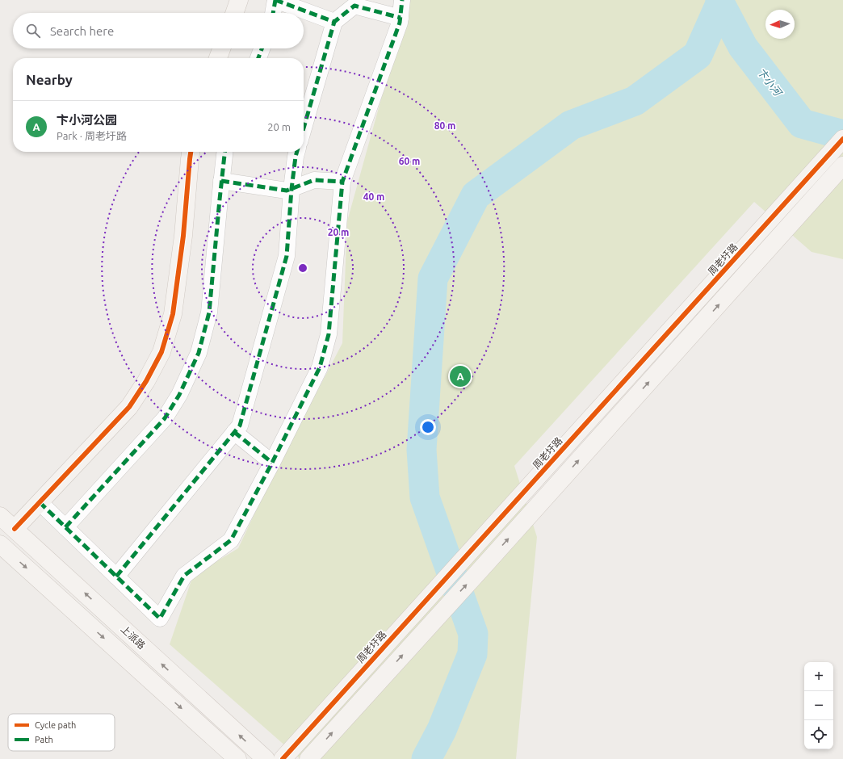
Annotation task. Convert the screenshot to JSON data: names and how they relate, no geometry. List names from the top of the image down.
{
  "streets": {
    "street": ["周老圩路", "上派路"]
  },
  "water": ["卞小河"],
  "legend": ["Cycle path", "Path"],
  "north": "left",
  "page": {
    "search": "Search here",
    "heading": "Nearby",
    "list": [
      {
        "mark": "A",
        "name": "卞小河公园",
        "note": "Park · 周老圩路",
        "value": "20 m"
      }
    ],
    "pins": "A",
    "map_buttons": ["+", "−"]
  },
  "rings": [
    "80 m",
    "60 m",
    "40 m",
    "20 m"
  ]
}
